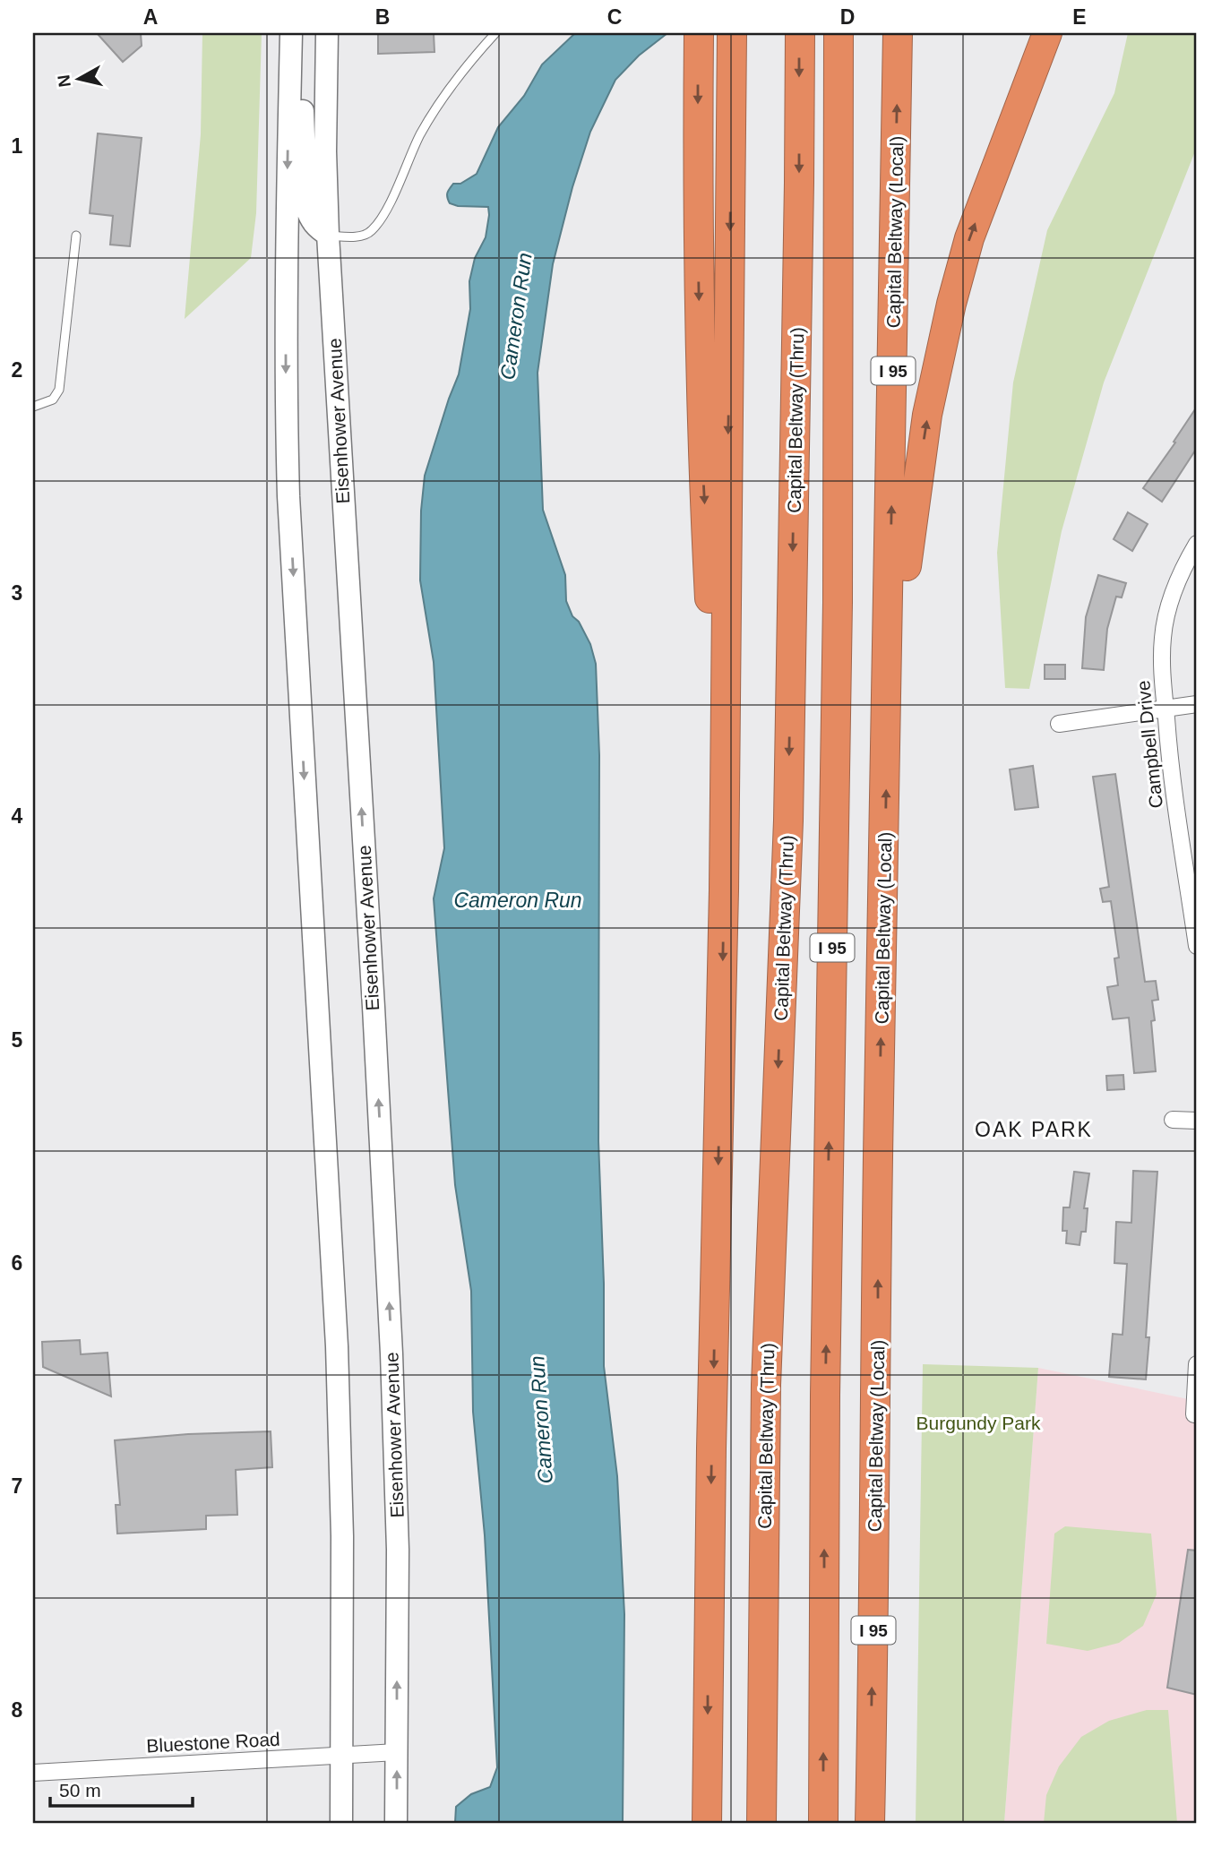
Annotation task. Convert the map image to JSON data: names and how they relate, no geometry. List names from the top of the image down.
{
  "streets": {
    "highway": ["Capital Beltway (Local)", "I 95", "Capital Beltway (Thru)"],
    "main road": ["Eisenhower Avenue"],
    "street": ["Campbell Drive", "Bluestone Road"]
  },
  "crossings": [
    ["Eisenhower Avenue", "Bluestone Road"]
  ],
  "districts": ["OAK PARK"],
  "water": ["Cameron Run"],
  "parks": ["Burgundy Park"],
  "scale_bar": "50 m",
  "north": "left",
  "grid": {
    "columns": [
      "A",
      "B",
      "C",
      "D",
      "E"
    ],
    "rows": [
      "1",
      "2",
      "3",
      "4",
      "5",
      "6",
      "7",
      "8"
    ]
  }
}
